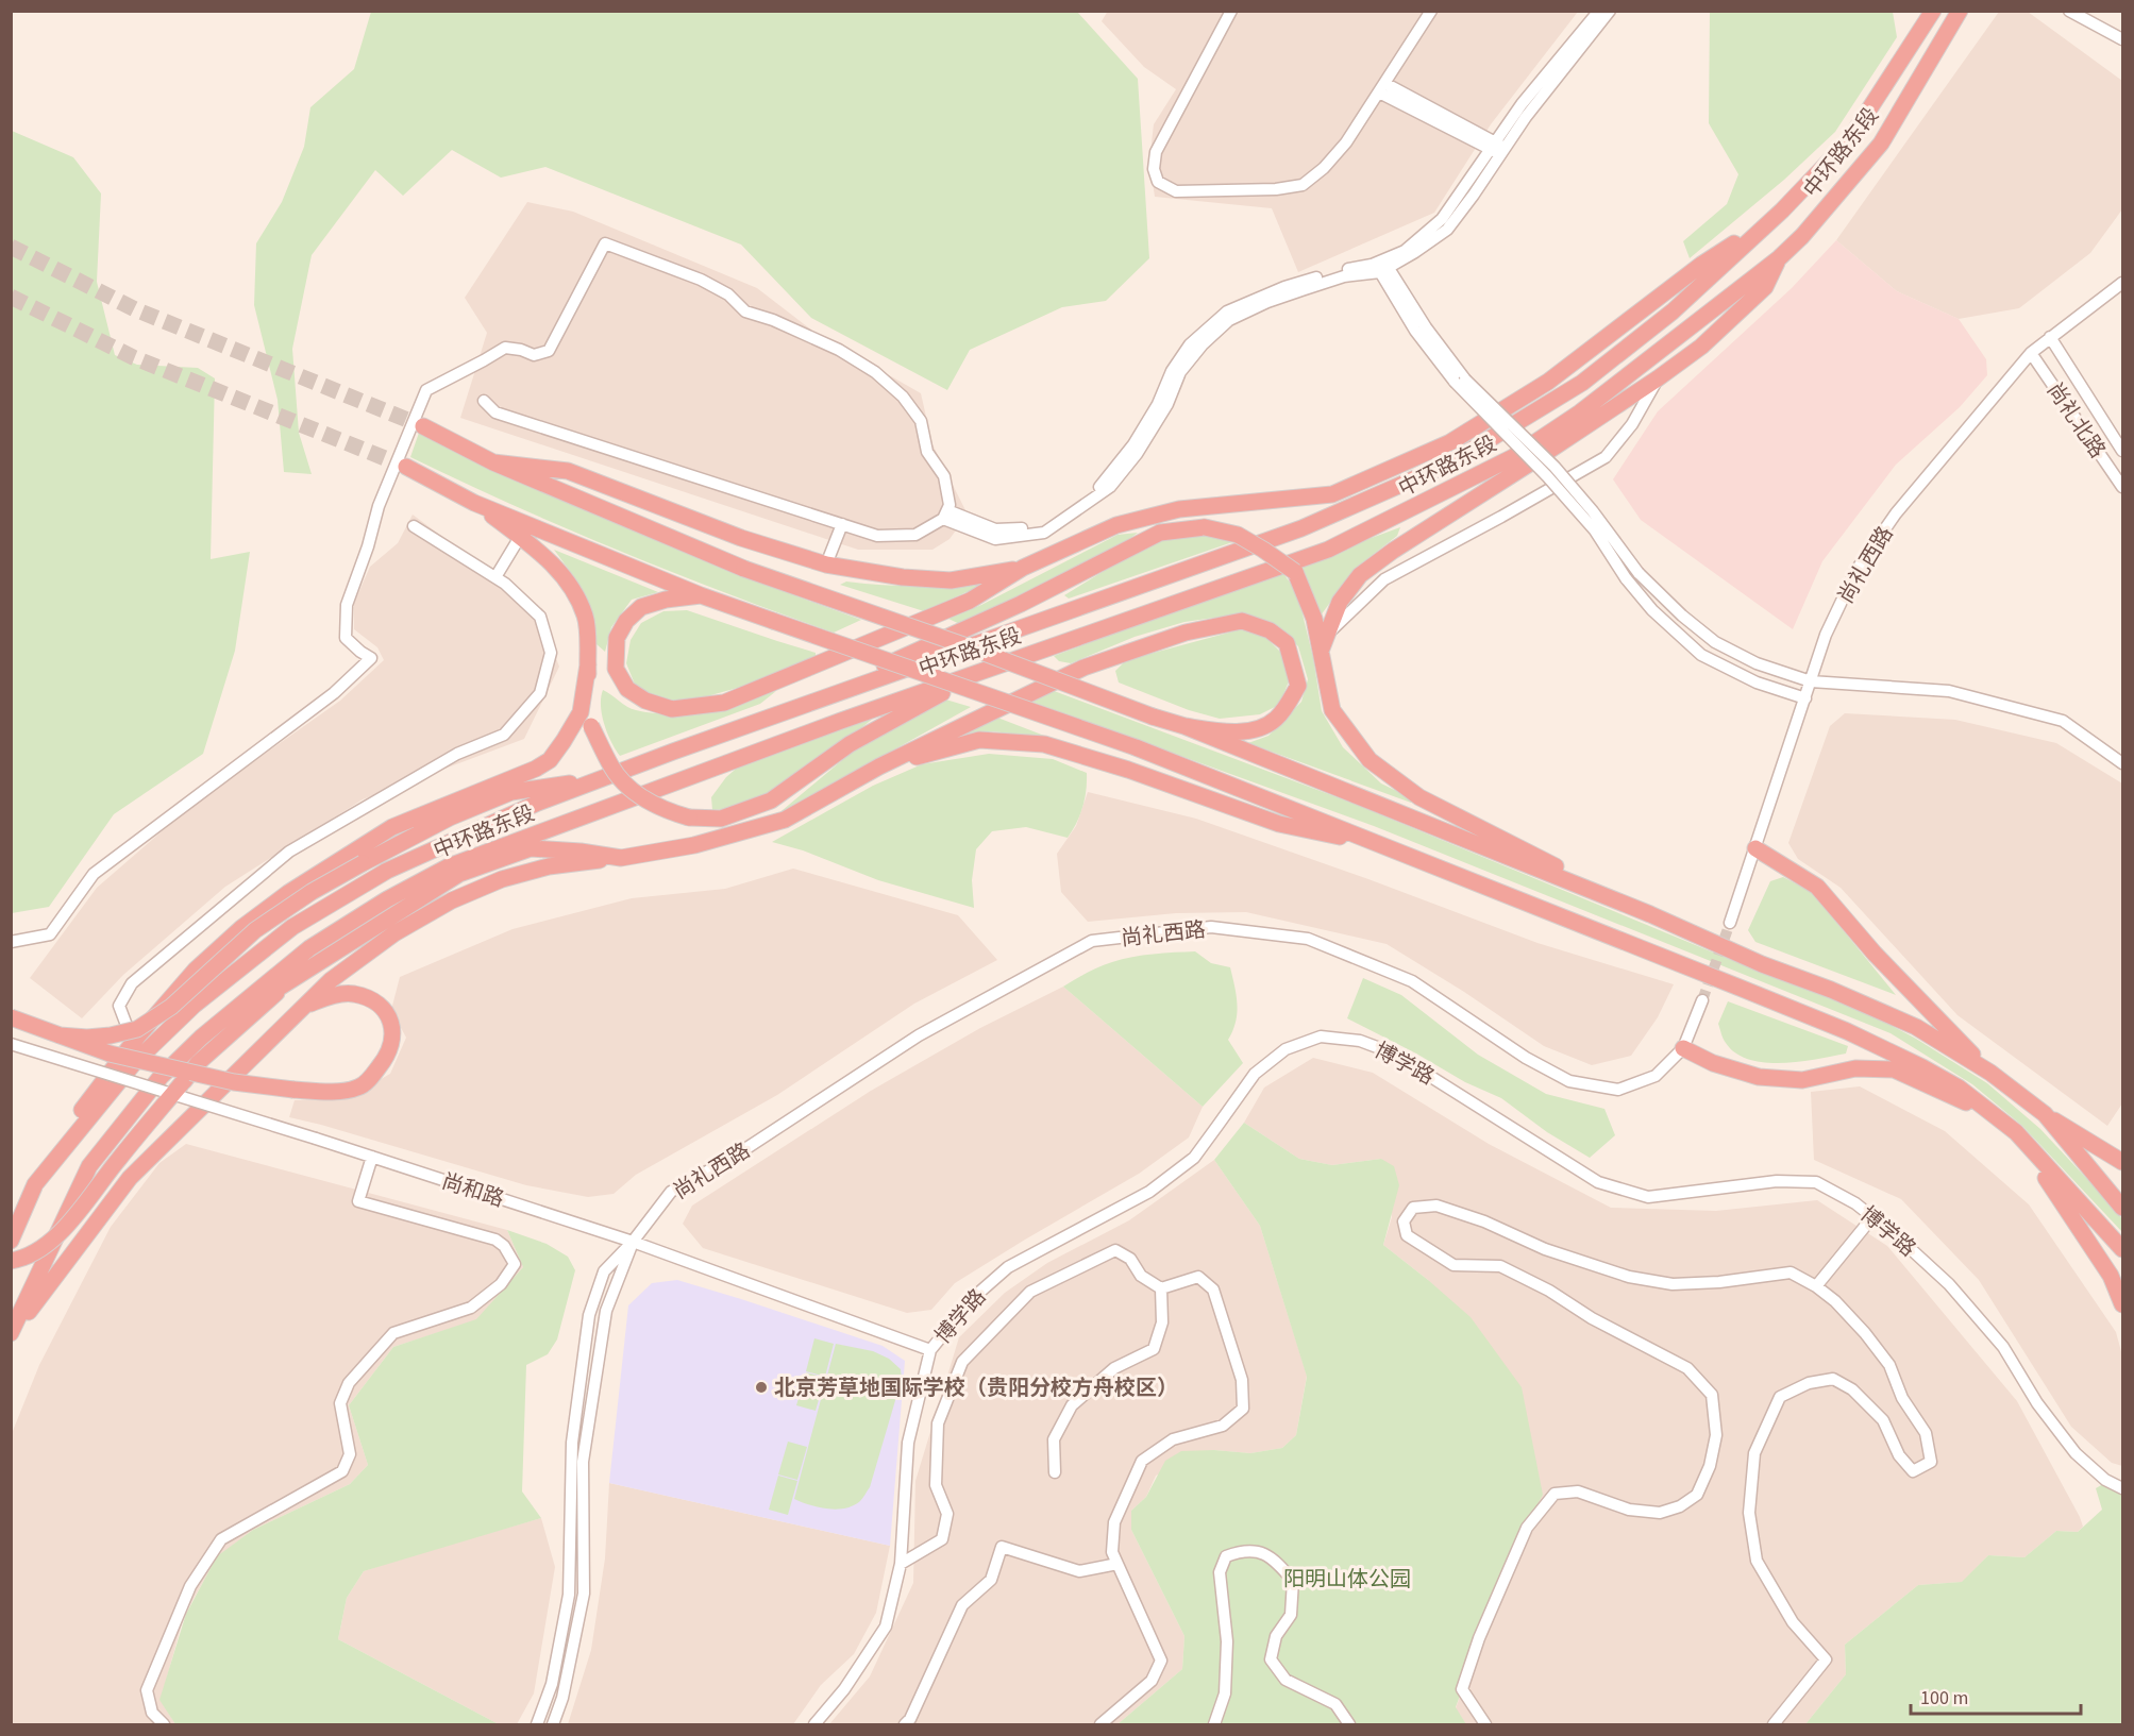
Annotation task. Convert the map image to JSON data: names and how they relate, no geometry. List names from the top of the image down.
{
  "streets": {
    "highway": ["中环路东段"],
    "street": [
      "尚礼北路",
      "尚礼西路",
      "博学路",
      "尚和路"
    ]
  },
  "crossings": [
    ["尚礼北路", "尚礼西路"],
    ["尚礼西路", "尚和路"],
    ["博学路", "尚和路"]
  ],
  "parks": ["阳明山体公园"],
  "places": ["北京芳草地国际学校（贵阳分校方舟校区）"],
  "scale_bar": "100 m"
}
